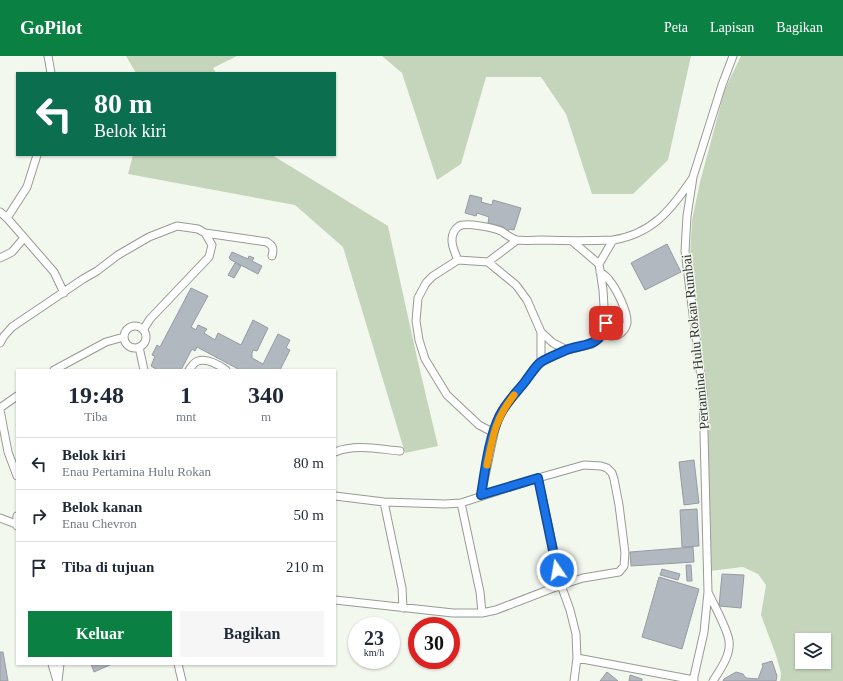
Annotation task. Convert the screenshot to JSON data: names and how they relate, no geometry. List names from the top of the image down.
{
  "streets": {
    "street": ["Pertamina Hulu Rokan Rumbai"]
  },
  "page": {
    "header": "GoPilot",
    "nav": ["Peta", "Lapisan", "Bagikan"],
    "turn": ["80 m", "Belok kiri"],
    "eta": [
      "19:48",
      "Tiba",
      "1",
      "mnt",
      "340",
      "m"
    ],
    "list": [
      {
        "name": "Belok kiri",
        "note": "Enau Pertamina Hulu Rokan",
        "value": "80 m"
      },
      {
        "name": "Belok kanan",
        "note": "Enau Chevron",
        "value": "50 m"
      },
      {
        "name": "Tiba di tujuan",
        "value": "210 m"
      }
    ],
    "buttons": ["Keluar", "Bagikan"],
    "speed": "23 km/h",
    "limit": "30"
  }
}
